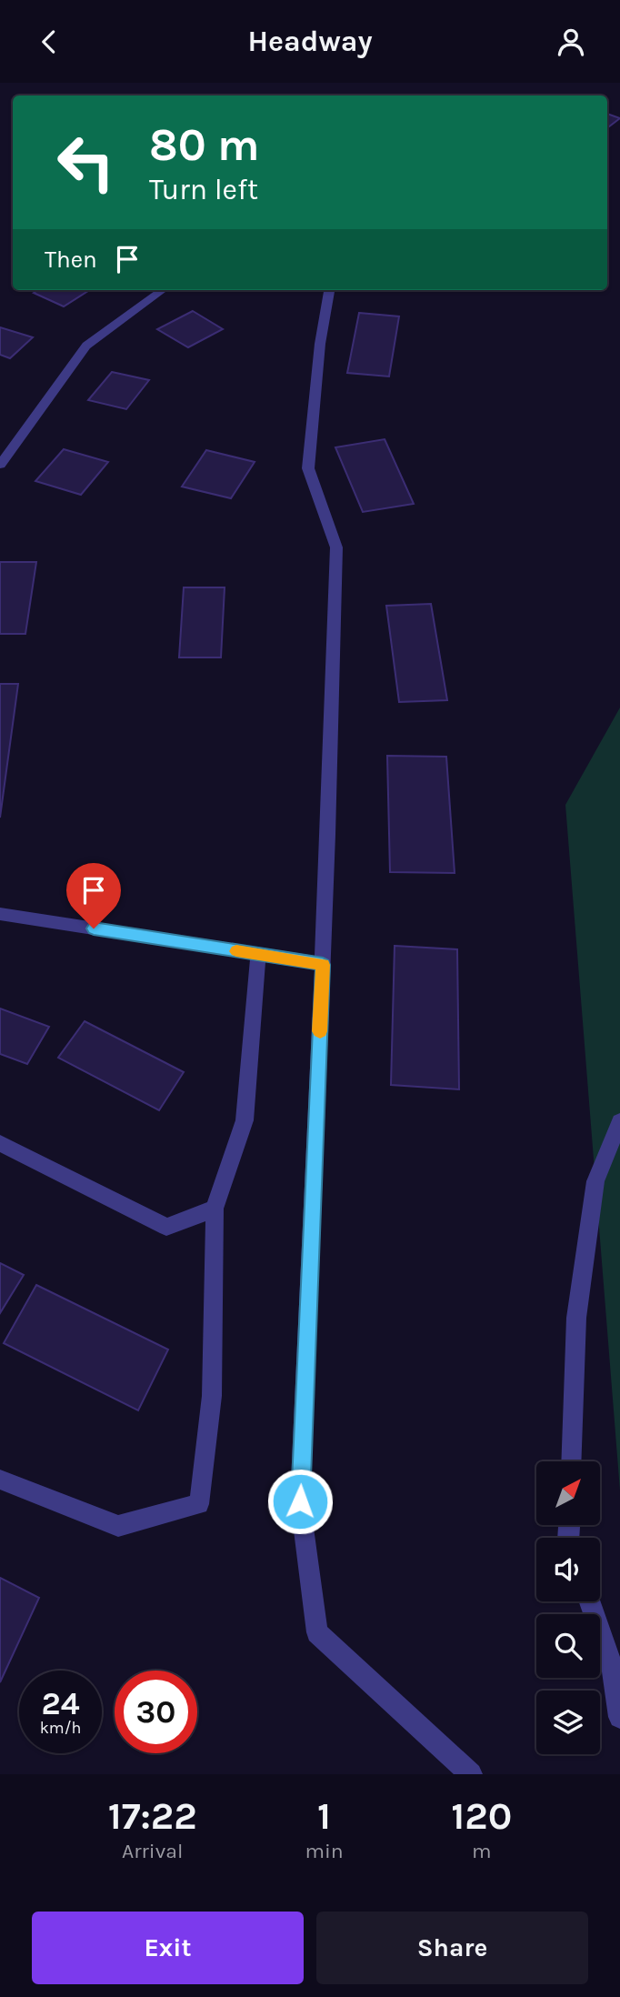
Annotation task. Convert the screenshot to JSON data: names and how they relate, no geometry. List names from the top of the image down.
{
  "north": "top right",
  "page": {
    "header": "Headway",
    "turn": ["80 m", "Turn left"],
    "then": "Then",
    "speed": "24 km/h",
    "limit": "30",
    "eta": [
      "17:22",
      "Arrival",
      "1",
      "min",
      "120",
      "m"
    ],
    "buttons": ["Exit", "Share"]
  }
}
